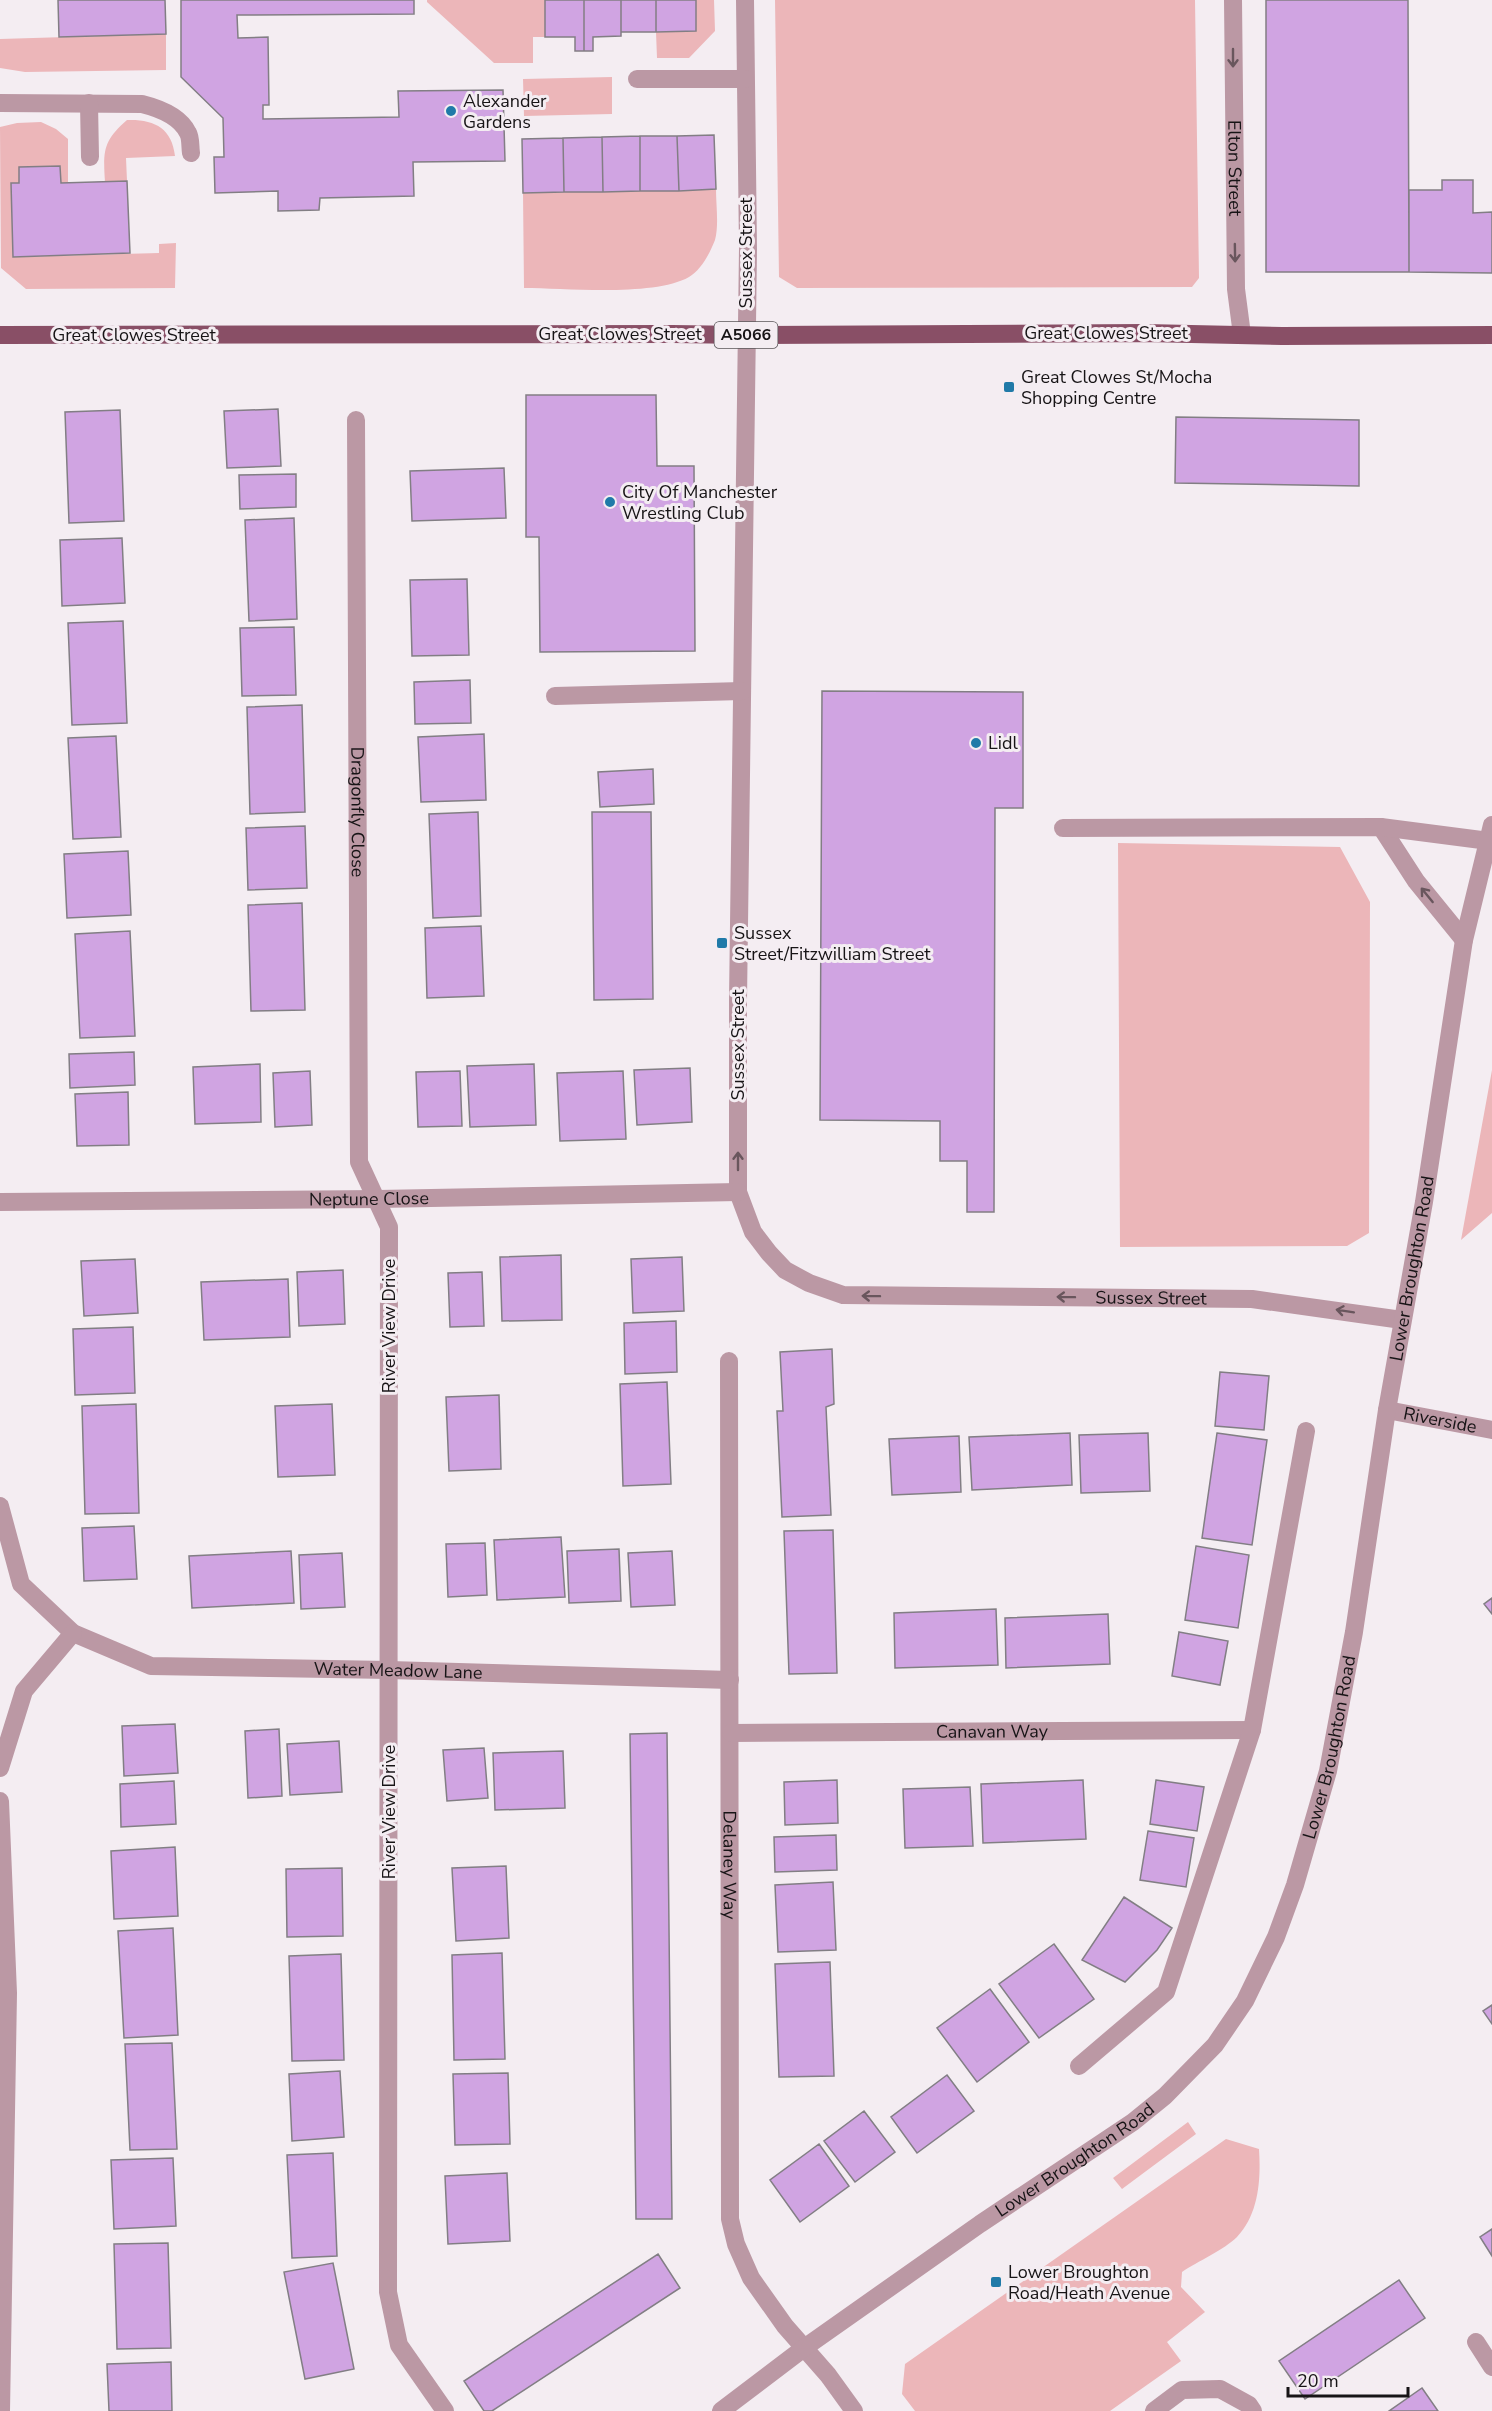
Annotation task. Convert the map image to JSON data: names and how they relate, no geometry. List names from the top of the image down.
{
  "streets": {
    "main road": ["Great Clowes Street", "A5066"],
    "street": [
      "Elton Street",
      "Sussex Street",
      "Dragonfly Close",
      "Neptune Close",
      "Lower Broughton Road",
      "River View Drive",
      "Riverside",
      "Water Meadow Lane",
      "Canavan Way",
      "Delaney Way"
    ]
  },
  "crossings": [
    ["Elton Street", "Great Clowes Street"],
    ["Sussex Street", "Great Clowes Street"],
    ["Sussex Street", "Neptune Close"],
    ["Sussex Street", "Lower Broughton Road"],
    ["Dragonfly Close", "Neptune Close"],
    ["Dragonfly Close", "River View Drive"],
    ["Neptune Close", "River View Drive"],
    ["Lower Broughton Road", "Riverside"],
    ["Lower Broughton Road", "Delaney Way"],
    ["River View Drive", "Water Meadow Lane"],
    ["Water Meadow Lane", "Delaney Way"],
    ["Canavan Way", "Delaney Way"]
  ],
  "one_way": ["Elton Street"],
  "places": {
    "other": ["Alexander Gardens", "City Of Manchester Wrestling Club", "Lidl"],
    "transit": ["Great Clowes St/Mocha Shopping Centre", "Sussex Street/Fitzwilliam Street", "Lower Broughton Road/Heath Avenue"]
  },
  "scale_bar": "20 m"
}
